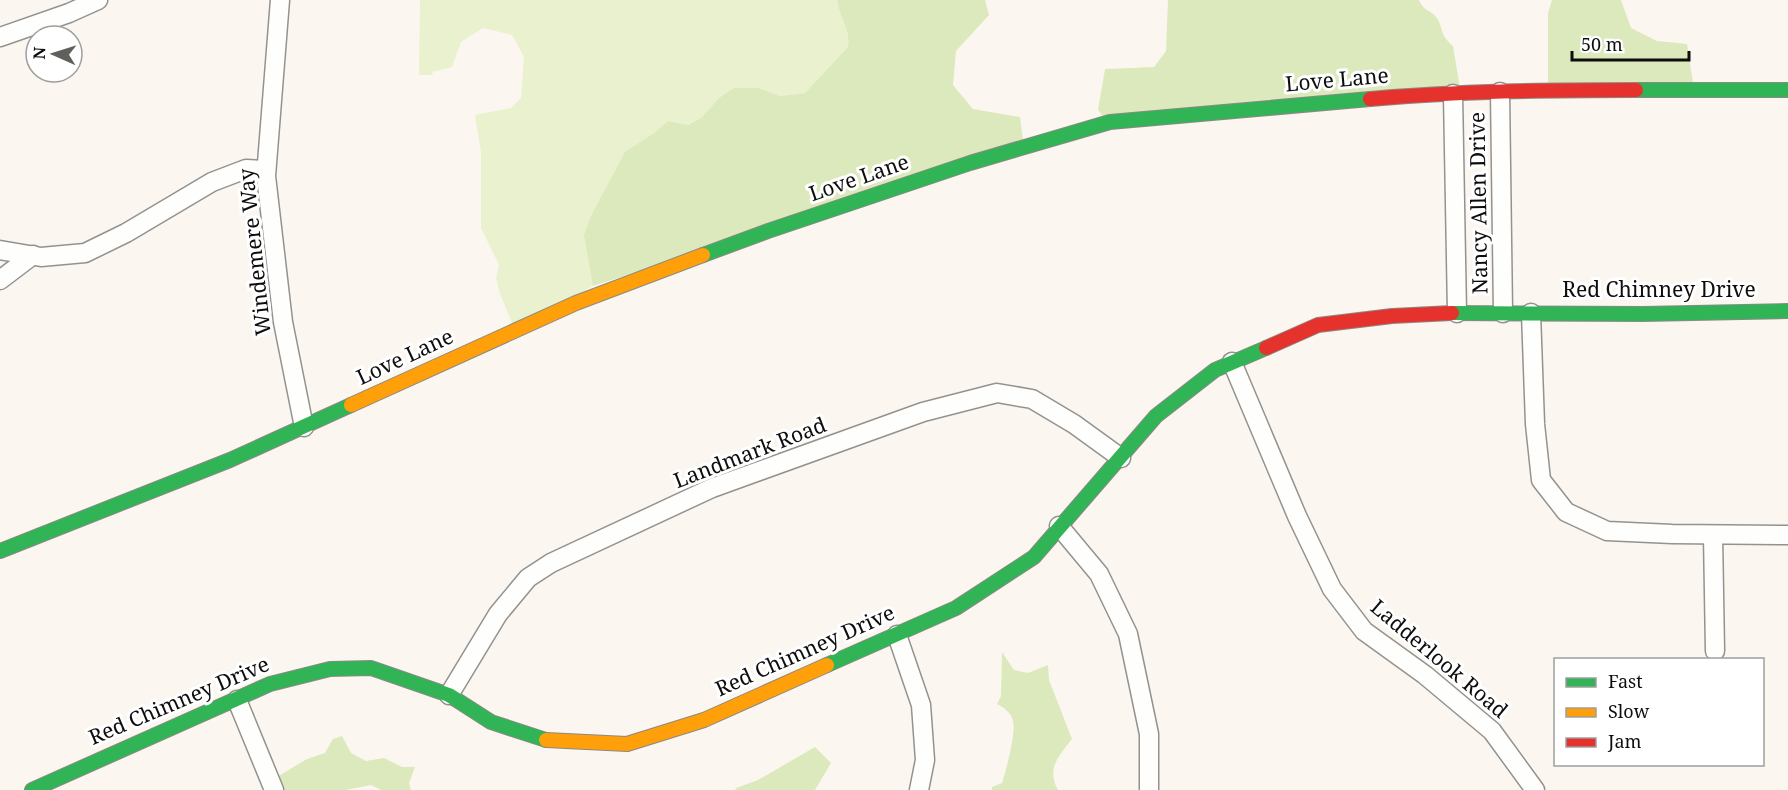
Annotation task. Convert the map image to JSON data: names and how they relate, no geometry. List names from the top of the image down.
{
  "streets": {
    "street": [
      "Love Lane",
      "Nancy Allen Drive",
      "Windemere Way",
      "Red Chimney Drive",
      "Landmark Road",
      "Ladderlook Road"
    ]
  },
  "crossings": [
    ["Love Lane", "Nancy Allen Drive"],
    ["Love Lane", "Windemere Way"],
    ["Nancy Allen Drive", "Red Chimney Drive"],
    ["Red Chimney Drive", "Landmark Road"],
    ["Red Chimney Drive", "Ladderlook Road"]
  ],
  "legend": ["Fast", "Slow", "Jam"],
  "scale_bar": "50 m",
  "north": "left"
}
